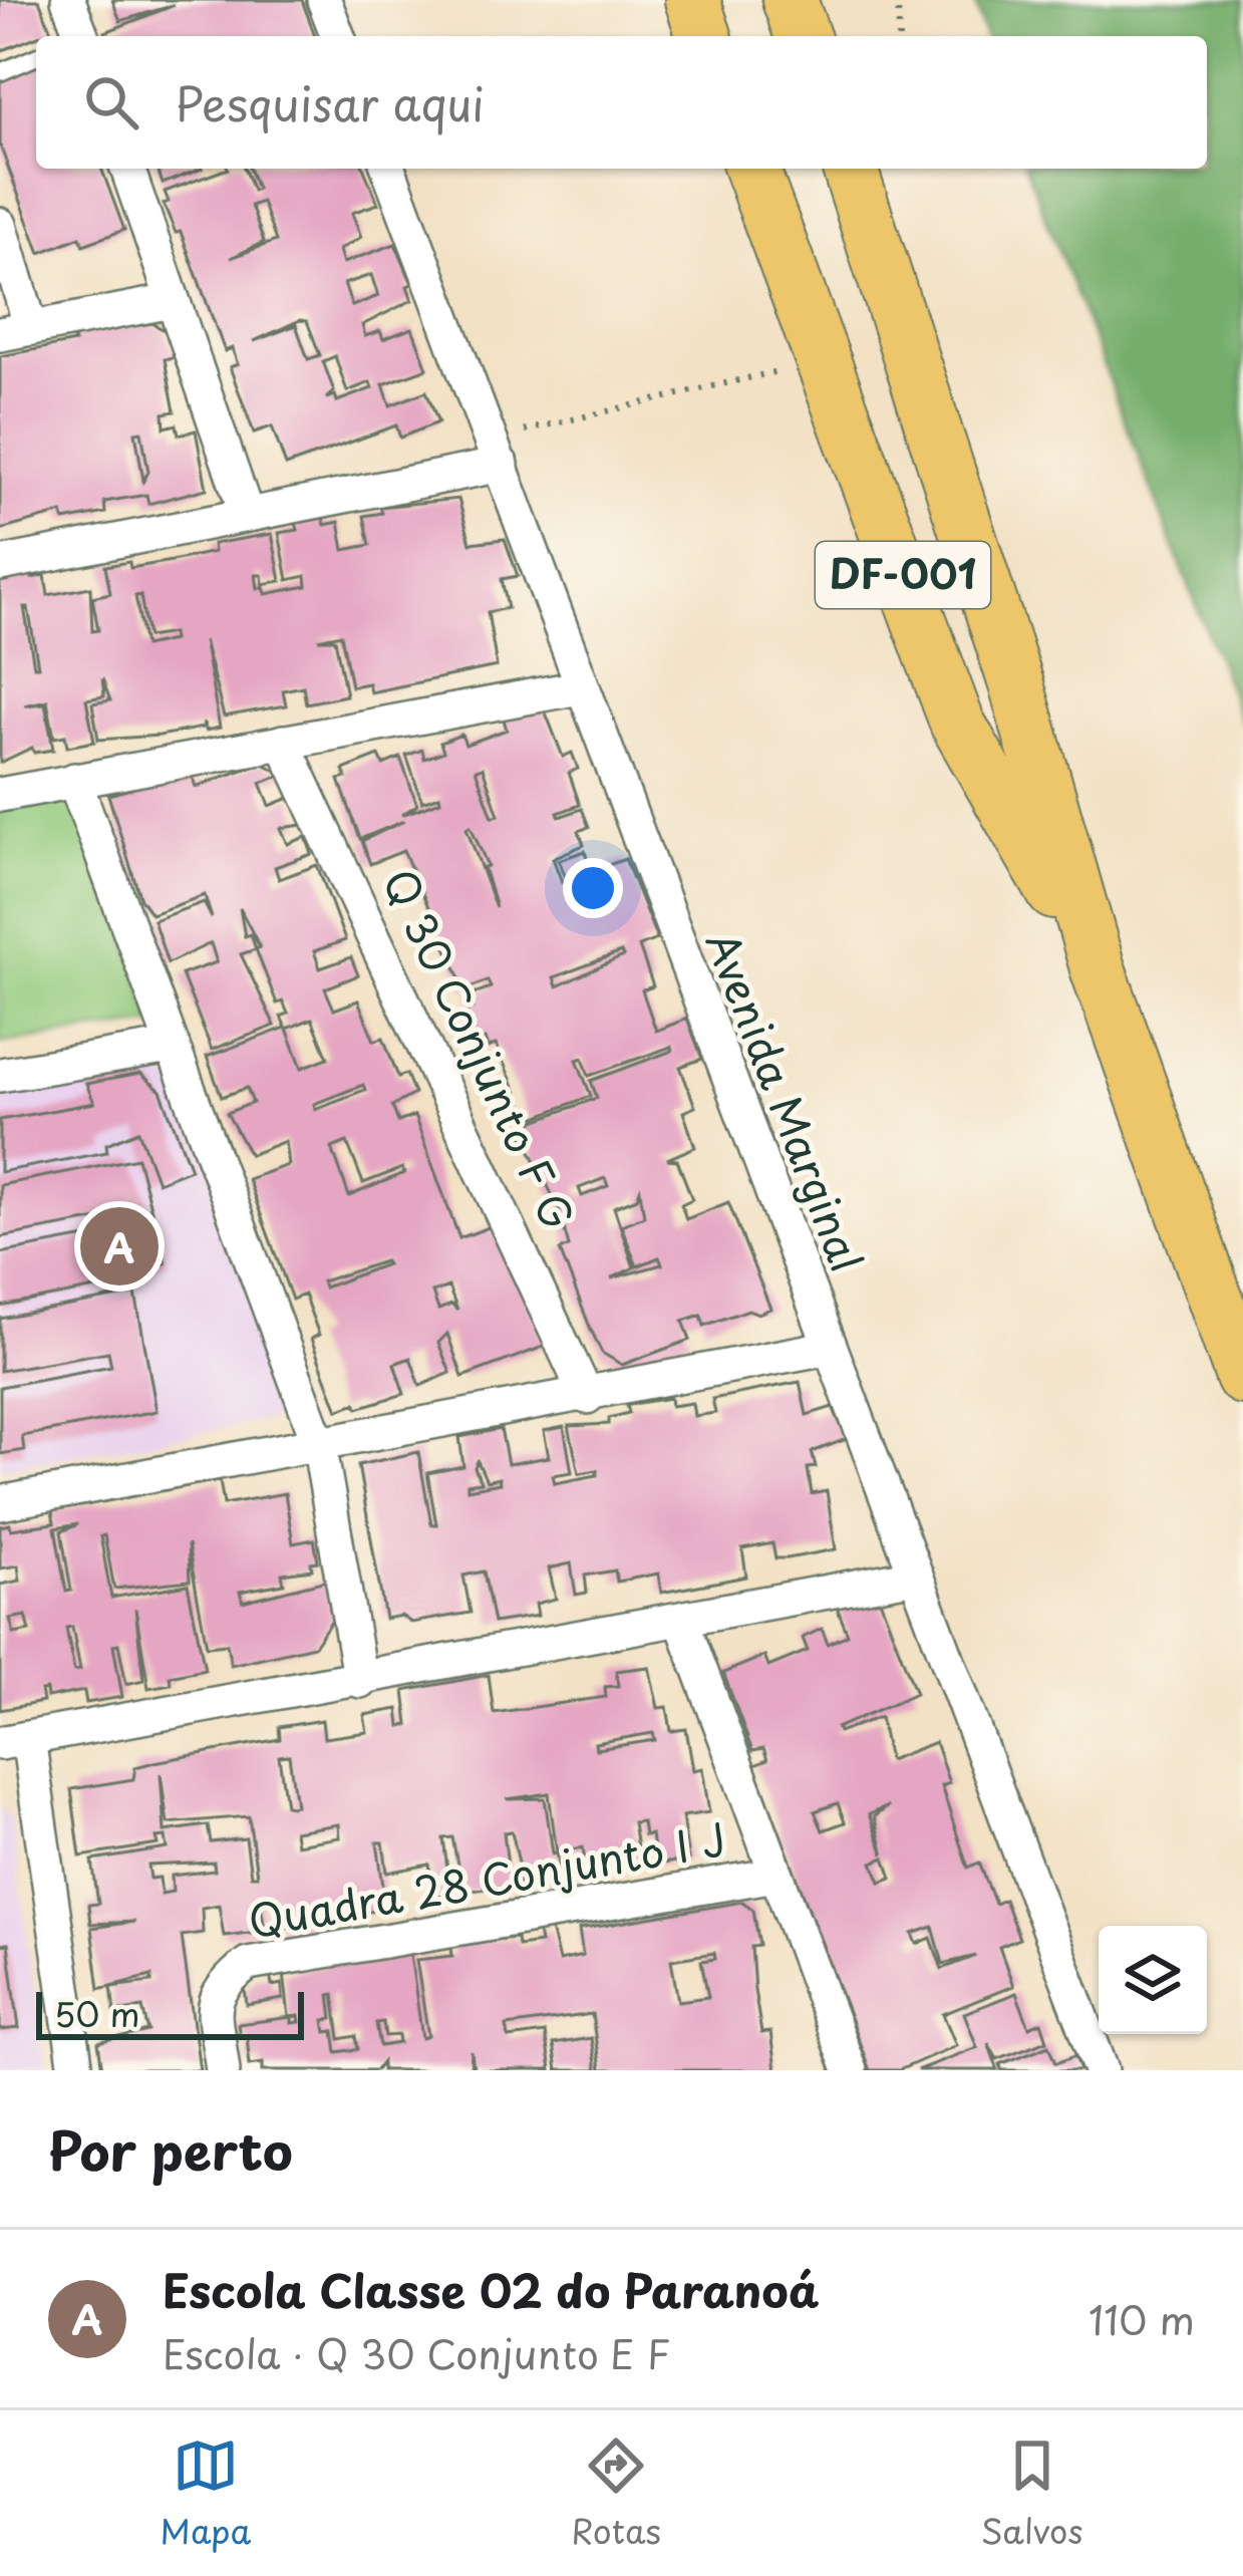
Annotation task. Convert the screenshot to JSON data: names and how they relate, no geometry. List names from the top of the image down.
{
  "streets": {
    "main road": ["DF-001"],
    "street": ["Q 30 Conjunto F G", "Avenida Marginal", "Quadra 28 Conjunto I J"]
  },
  "scale_bar": "50 m",
  "page": {
    "search": "Pesquisar aqui",
    "pins": "A",
    "scale": "50 m",
    "heading": "Por perto",
    "list": [
      {
        "mark": "A",
        "name": "Escola Classe 02 do Paranoá",
        "note": "Escola · Q 30 Conjunto E F",
        "value": "110 m"
      }
    ],
    "nav": ["Mapa", "Rotas", "Salvos"]
  }
}
